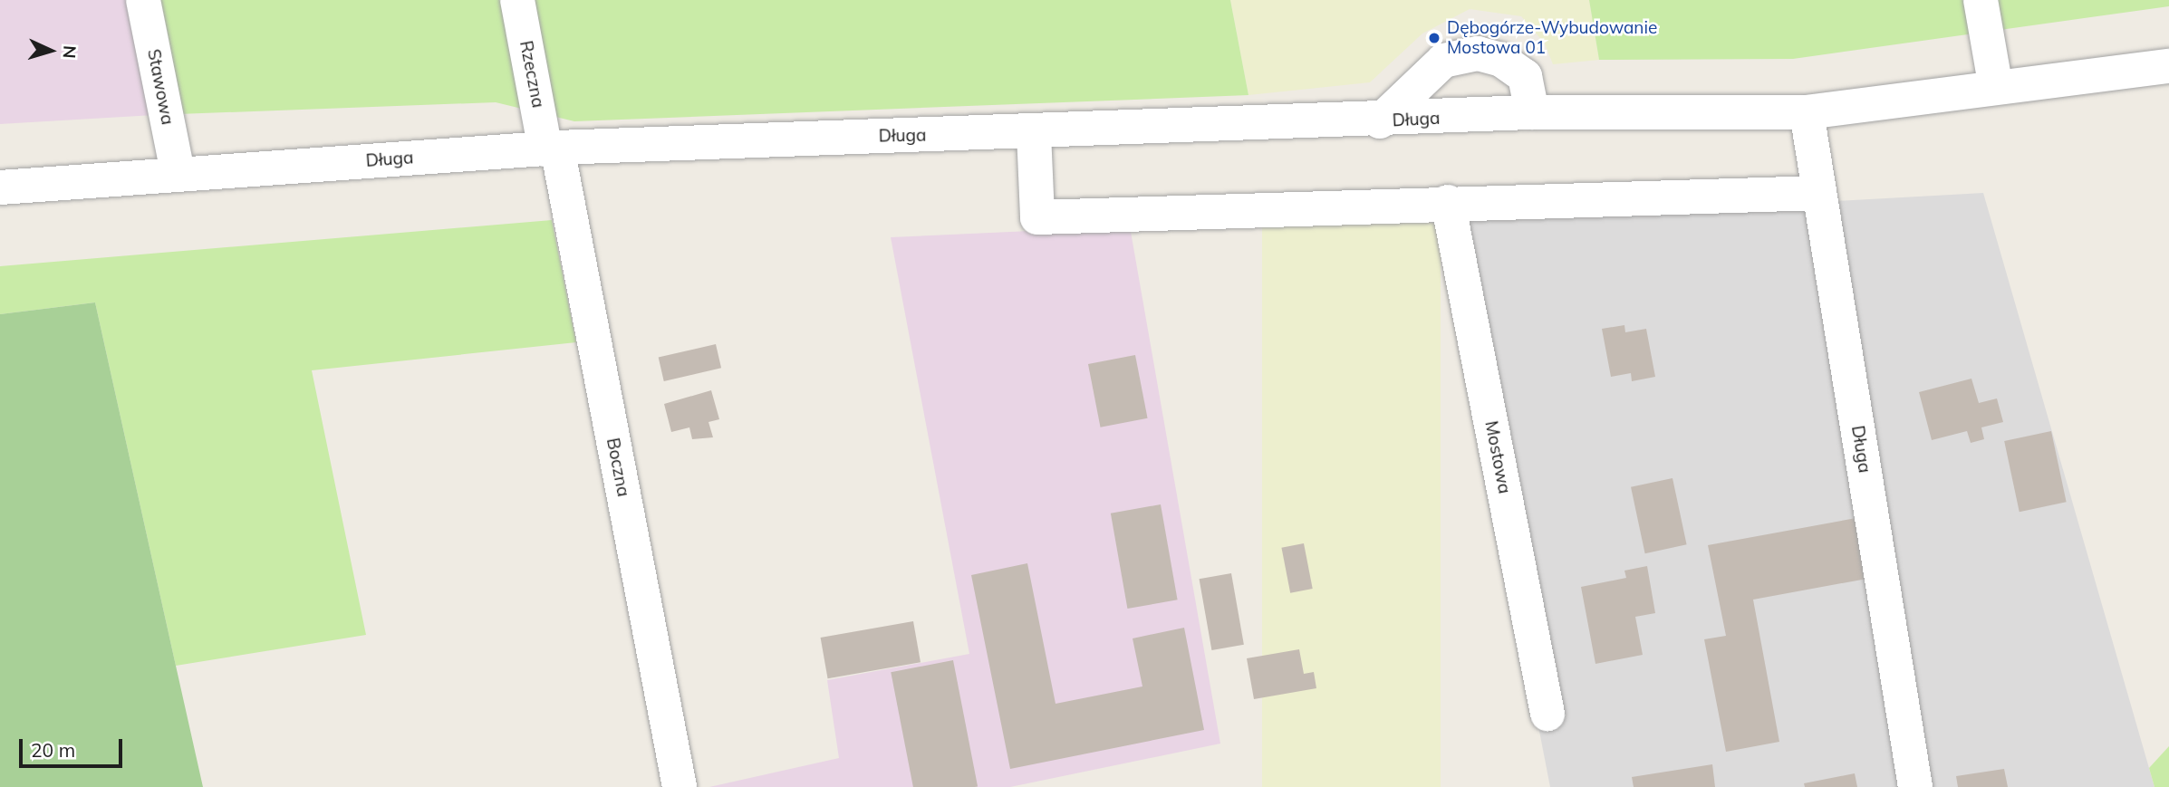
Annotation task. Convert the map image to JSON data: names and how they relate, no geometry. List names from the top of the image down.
{
  "streets": {
    "street": [
      "Rzeczna",
      "Stawowa",
      "Długa",
      "Mostowa",
      "Boczna"
    ]
  },
  "crossings": [
    ["Rzeczna", "Długa"],
    ["Rzeczna", "Boczna"],
    ["Stawowa", "Długa"],
    ["Długa", "Boczna"]
  ],
  "places": ["Dębogórze-Wybudowanie Mostowa 01"],
  "scale_bar": "20 m",
  "north": "right"
}
